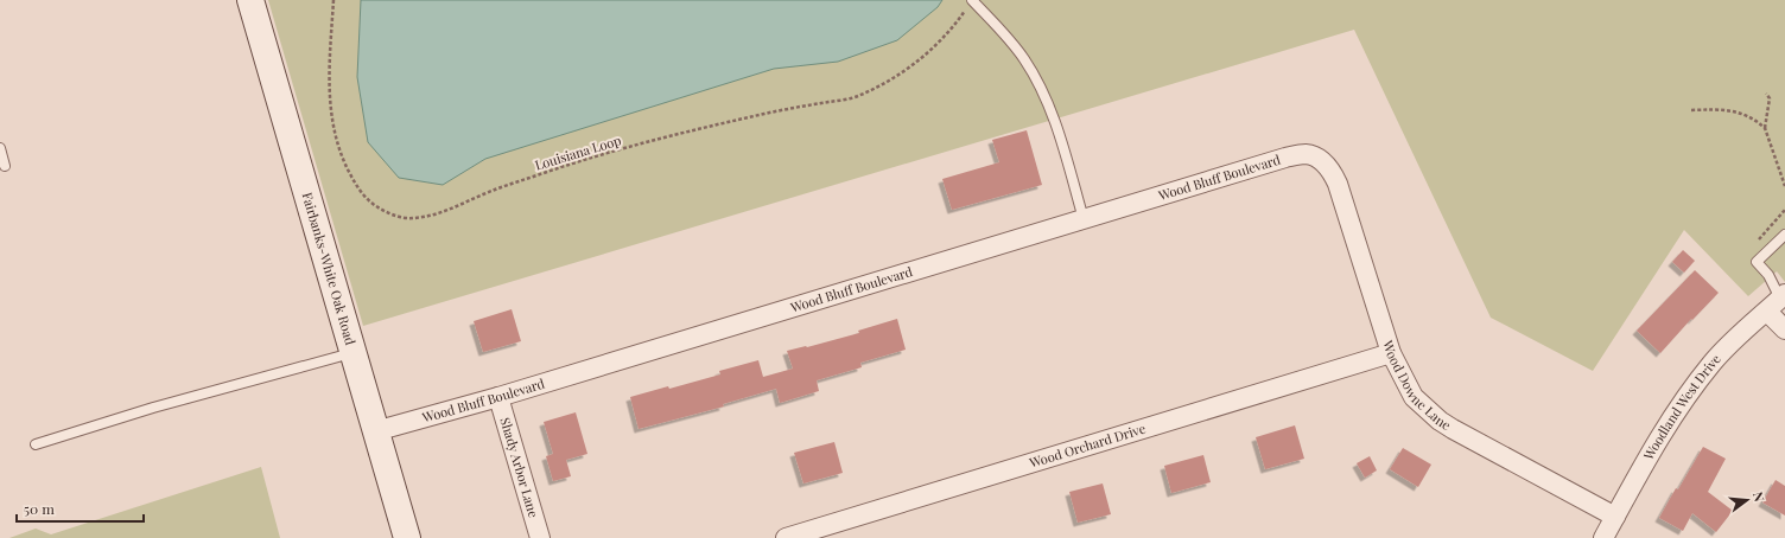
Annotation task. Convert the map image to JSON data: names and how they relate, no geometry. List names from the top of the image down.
{
  "streets": {
    "street": [
      "Wood Bluff Boulevard",
      "Fairbanks-White Oak Road",
      "Wood Downe Lane",
      "Woodland West Drive",
      "Wood Orchard Drive",
      "Shady Arbor Lane"
    ],
    "path": ["Louisiana Loop"]
  },
  "crossings": [
    ["Wood Bluff Boulevard", "Fairbanks-White Oak Road"],
    ["Wood Bluff Boulevard", "Wood Downe Lane"],
    ["Wood Bluff Boulevard", "Shady Arbor Lane"],
    ["Wood Downe Lane", "Woodland West Drive"],
    ["Wood Downe Lane", "Wood Orchard Drive"]
  ],
  "scale_bar": "50 m",
  "north": "right"
}
